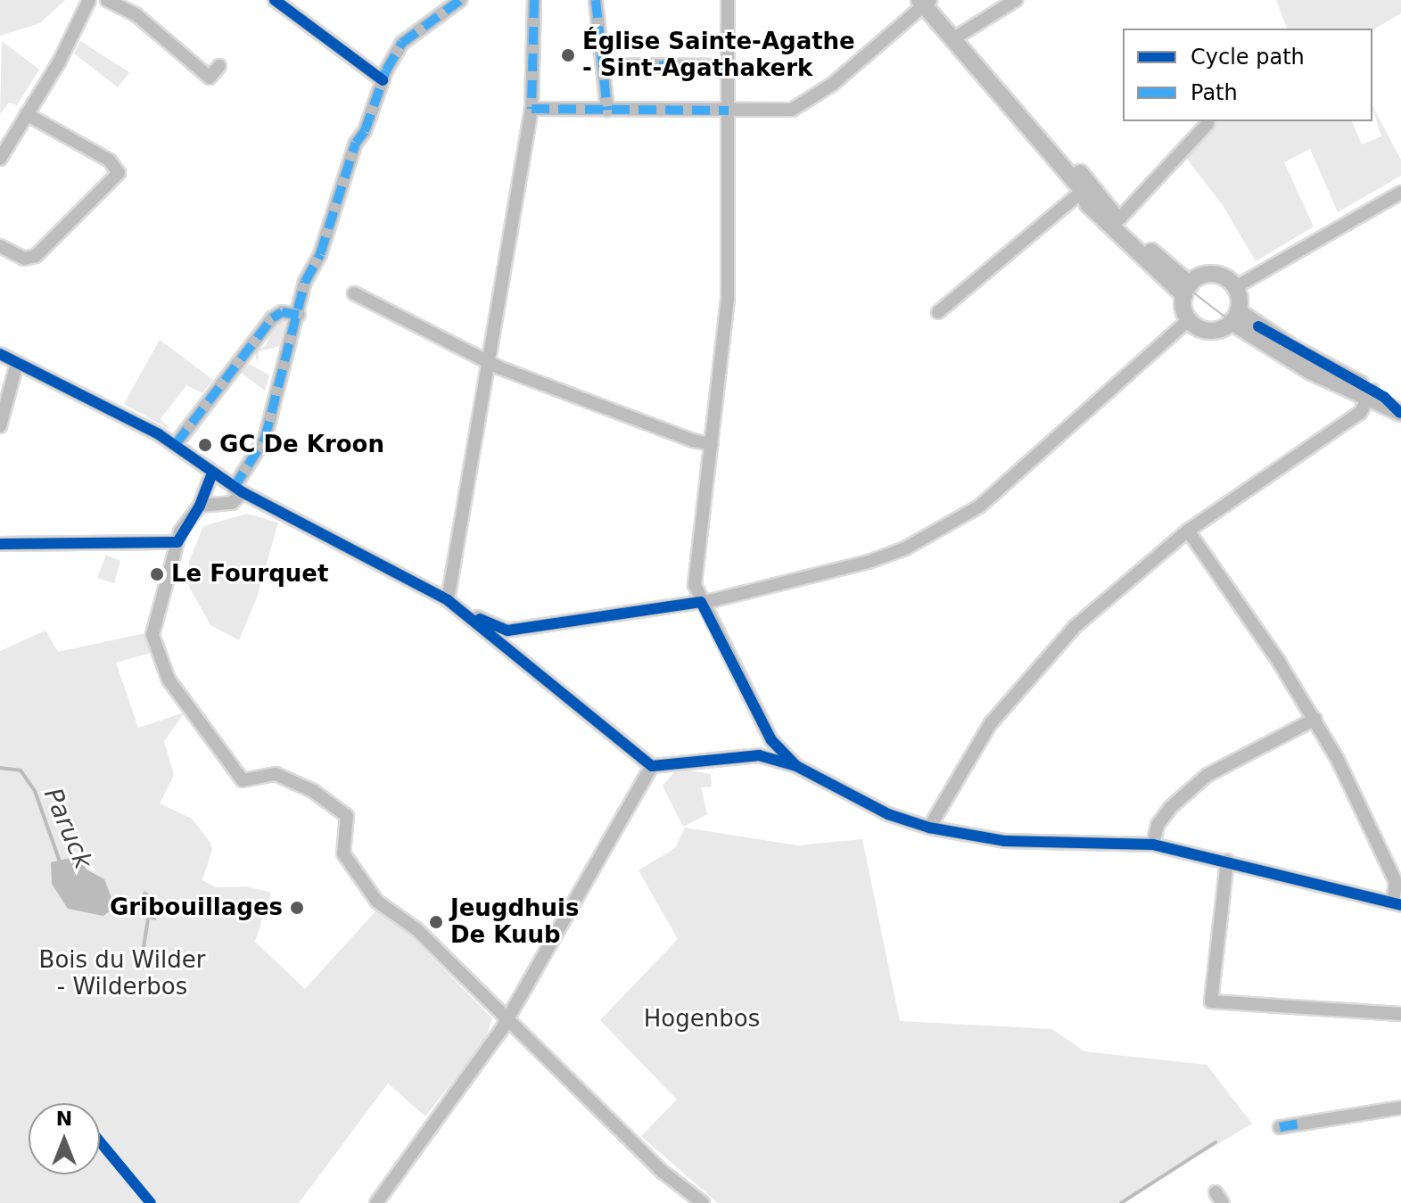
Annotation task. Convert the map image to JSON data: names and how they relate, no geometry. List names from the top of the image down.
{
  "water": ["Paruck"],
  "parks": ["Bois du Wilder - Wilderbos", "Hogenbos"],
  "places": [
    "Église Sainte-Agathe - Sint-Agathakerk",
    "GC De Kroon",
    "Le Fourquet",
    "Gribouillages",
    "Jeugdhuis De Kuub"
  ],
  "legend": ["Cycle path", "Path"],
  "north": "top"
}
